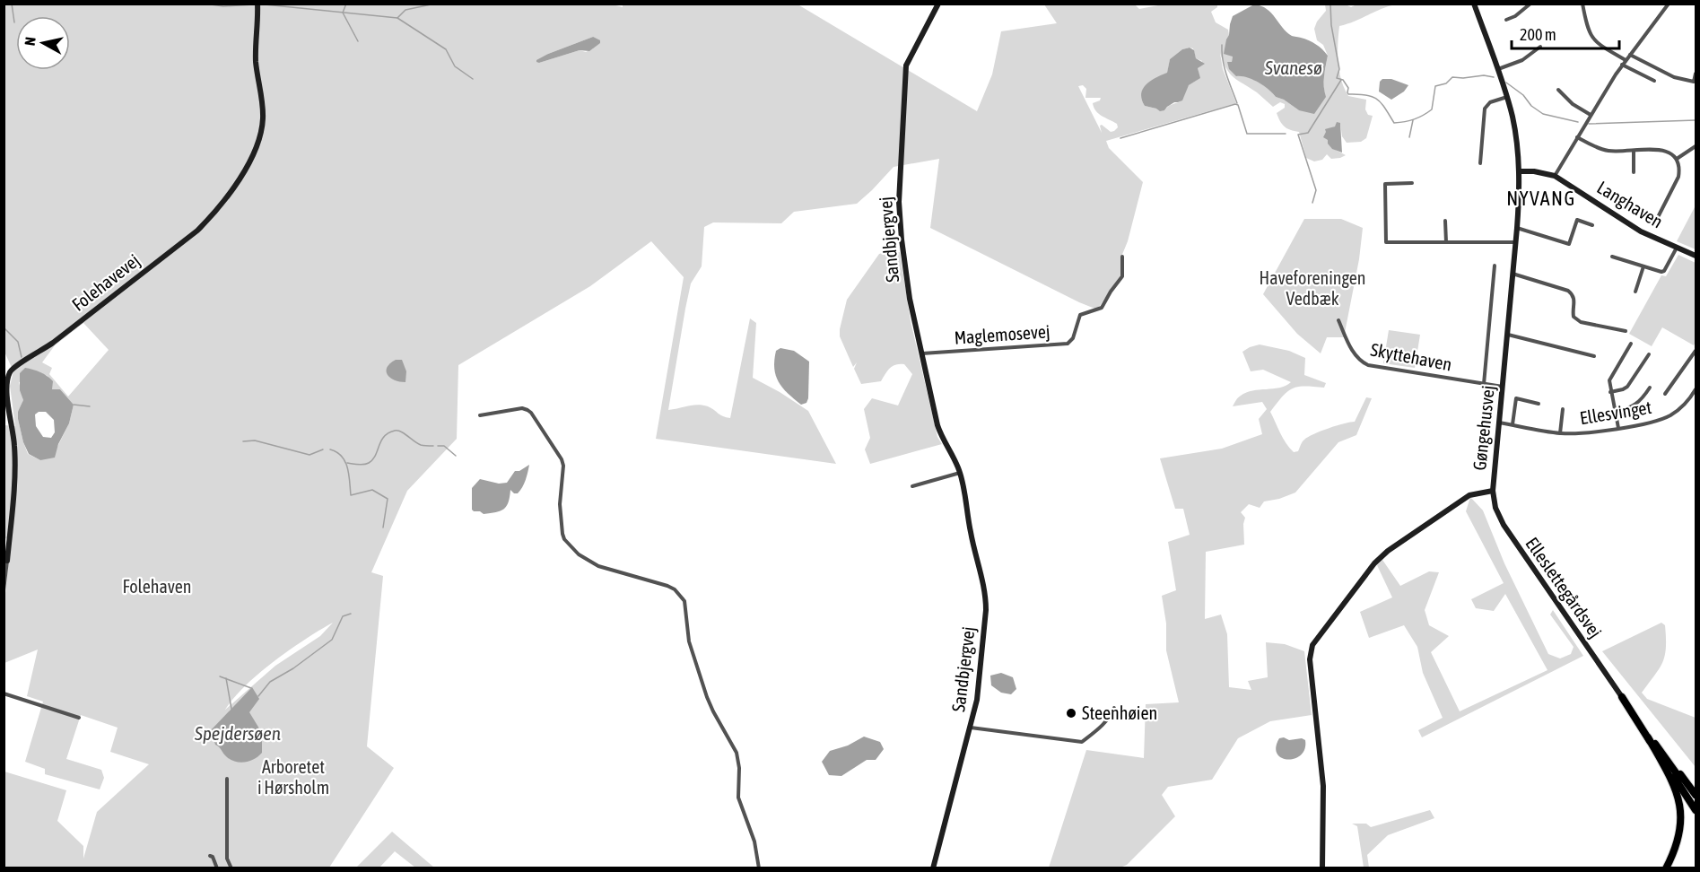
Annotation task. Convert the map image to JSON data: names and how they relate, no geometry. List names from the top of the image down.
{
  "streets": {
    "street": [
      "Langhaven",
      "Sandbjergvej",
      "Folehavevej",
      "Maglemosevej",
      "Skyttehaven",
      "Ellesvinget",
      "Gøngehusvej",
      "Elleslettegårdsvej"
    ]
  },
  "crossings": [
    ["Langhaven", "Gøngehusvej"],
    ["Sandbjergvej", "Maglemosevej"],
    ["Skyttehaven", "Gøngehusvej"],
    ["Ellesvinget", "Gøngehusvej"],
    ["Gøngehusvej", "Elleslettegårdsvej"]
  ],
  "districts": ["NYVANG"],
  "water": ["Svanesø", "Spejdersøen"],
  "parks": ["Haveforeningen Vedbæk", "Folehaven", "Arboretet i Hørsholm"],
  "places": ["Steenhøien"],
  "scale_bar": "200 m",
  "north": "left"
}
